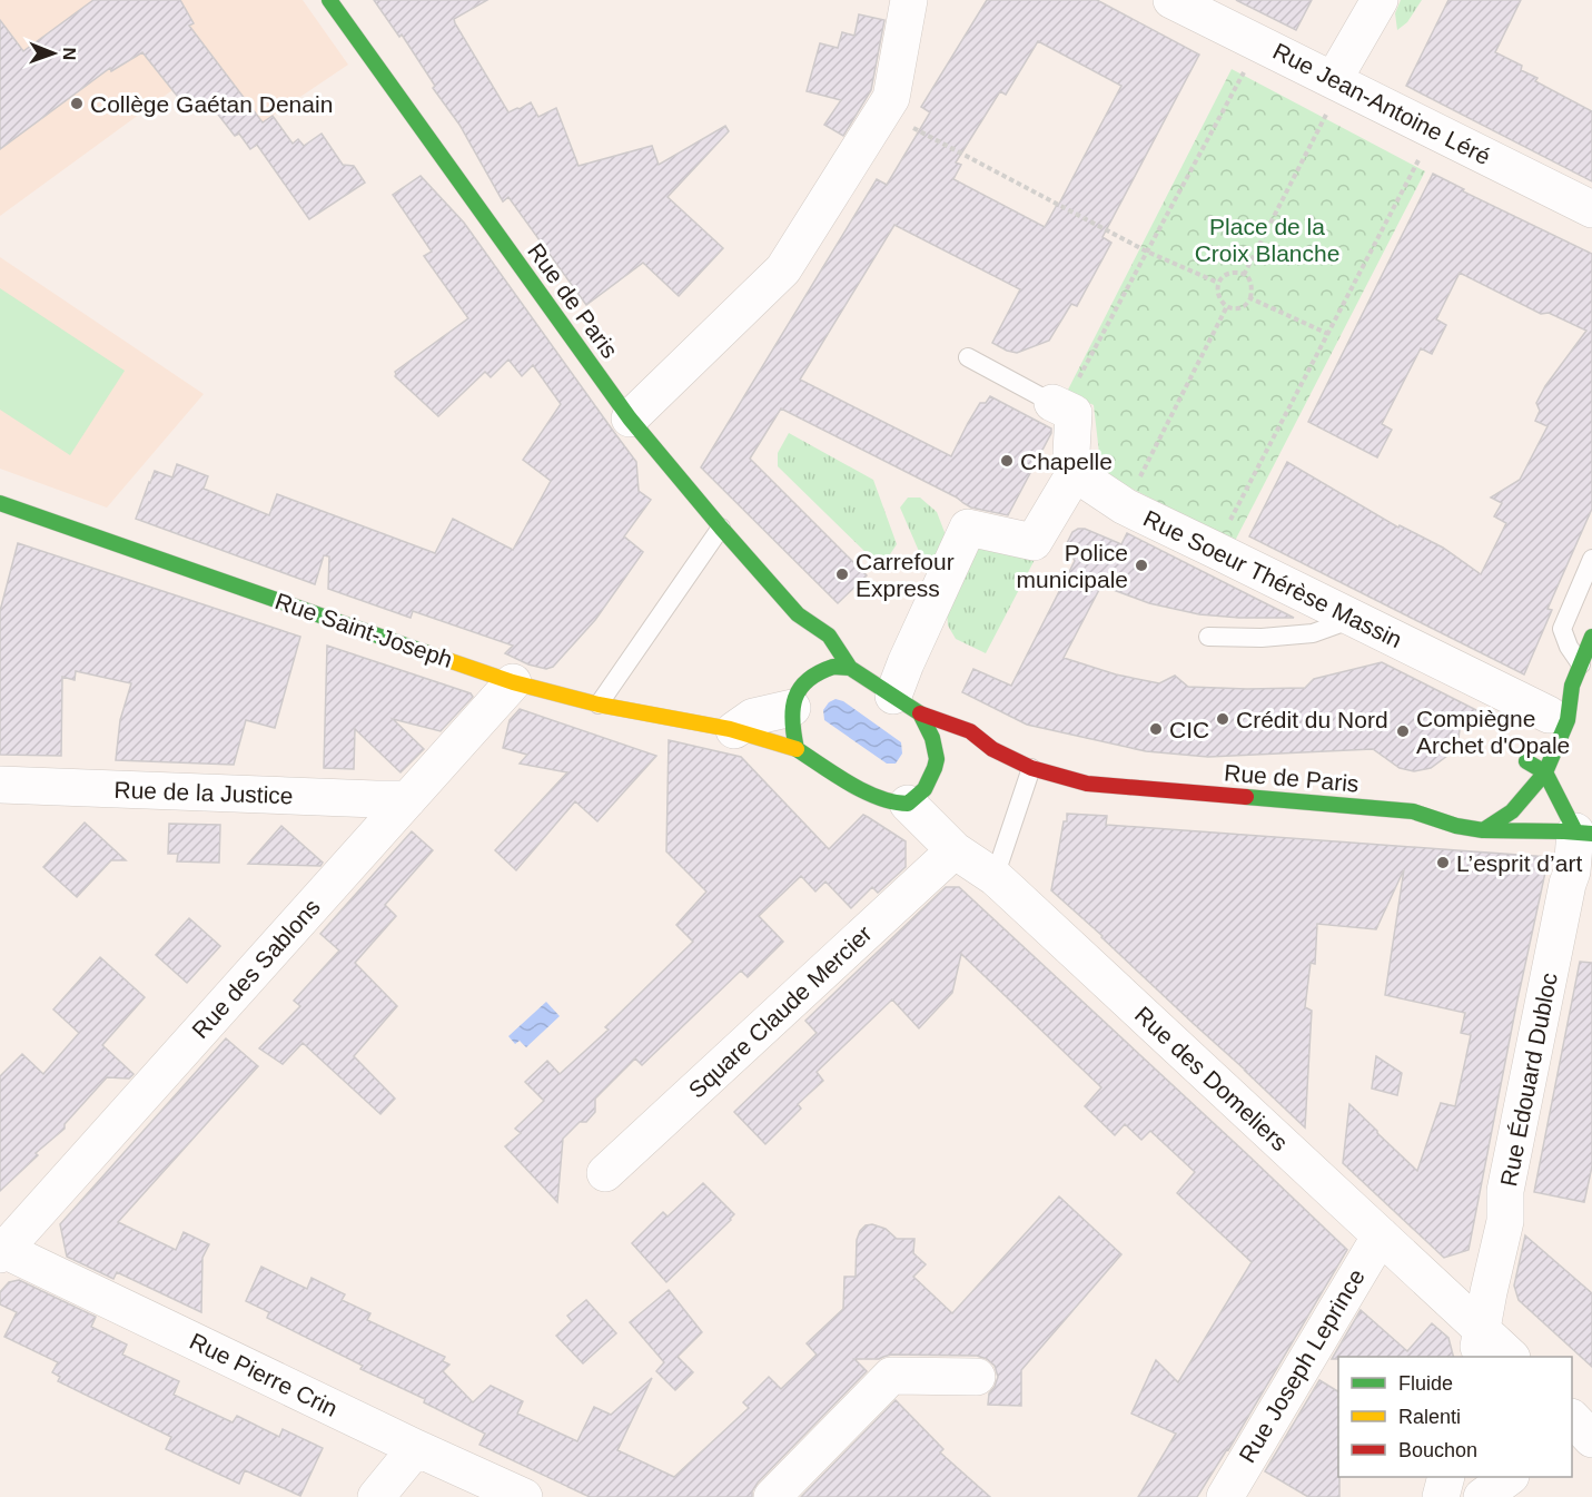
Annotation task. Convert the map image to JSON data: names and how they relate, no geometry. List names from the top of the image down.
{
  "streets": {
    "street": [
      "Rue Jean-Antoine Léré",
      "Rue de Paris",
      "Rue Soeur Thérèse Massin",
      "Rue Saint-Joseph",
      "Rue de la Justice",
      "Rue des Sablons",
      "Square Claude Mercier",
      "Rue des Domeliers",
      "Rue Édouard Dubloc",
      "Rue Joseph Leprince",
      "Rue Pierre Crin"
    ]
  },
  "crossings": [
    ["Rue de Paris", "Rue Saint-Joseph"],
    ["Rue de Paris", "Rue des Domeliers"],
    ["Rue de Paris", "Rue Édouard Dubloc"],
    ["Rue Saint-Joseph", "Rue des Sablons"],
    ["Rue Saint-Joseph", "Rue des Domeliers"],
    ["Rue de la Justice", "Rue des Sablons"],
    ["Rue des Sablons", "Rue Pierre Crin"],
    ["Square Claude Mercier", "Rue des Domeliers"],
    ["Rue des Domeliers", "Rue Édouard Dubloc"],
    ["Rue des Domeliers", "Rue Joseph Leprince"]
  ],
  "parks": ["Place de la Croix Blanche"],
  "places": [
    "Collège Gaétan Denain",
    "Chapelle",
    "Police municipale",
    "Carrefour Express",
    "Crédit du Nord",
    "CIC",
    "Compiègne Archet d'Opale",
    "L’esprit d’art"
  ],
  "legend": ["Fluide", "Ralenti", "Bouchon"],
  "north": "right"
}
